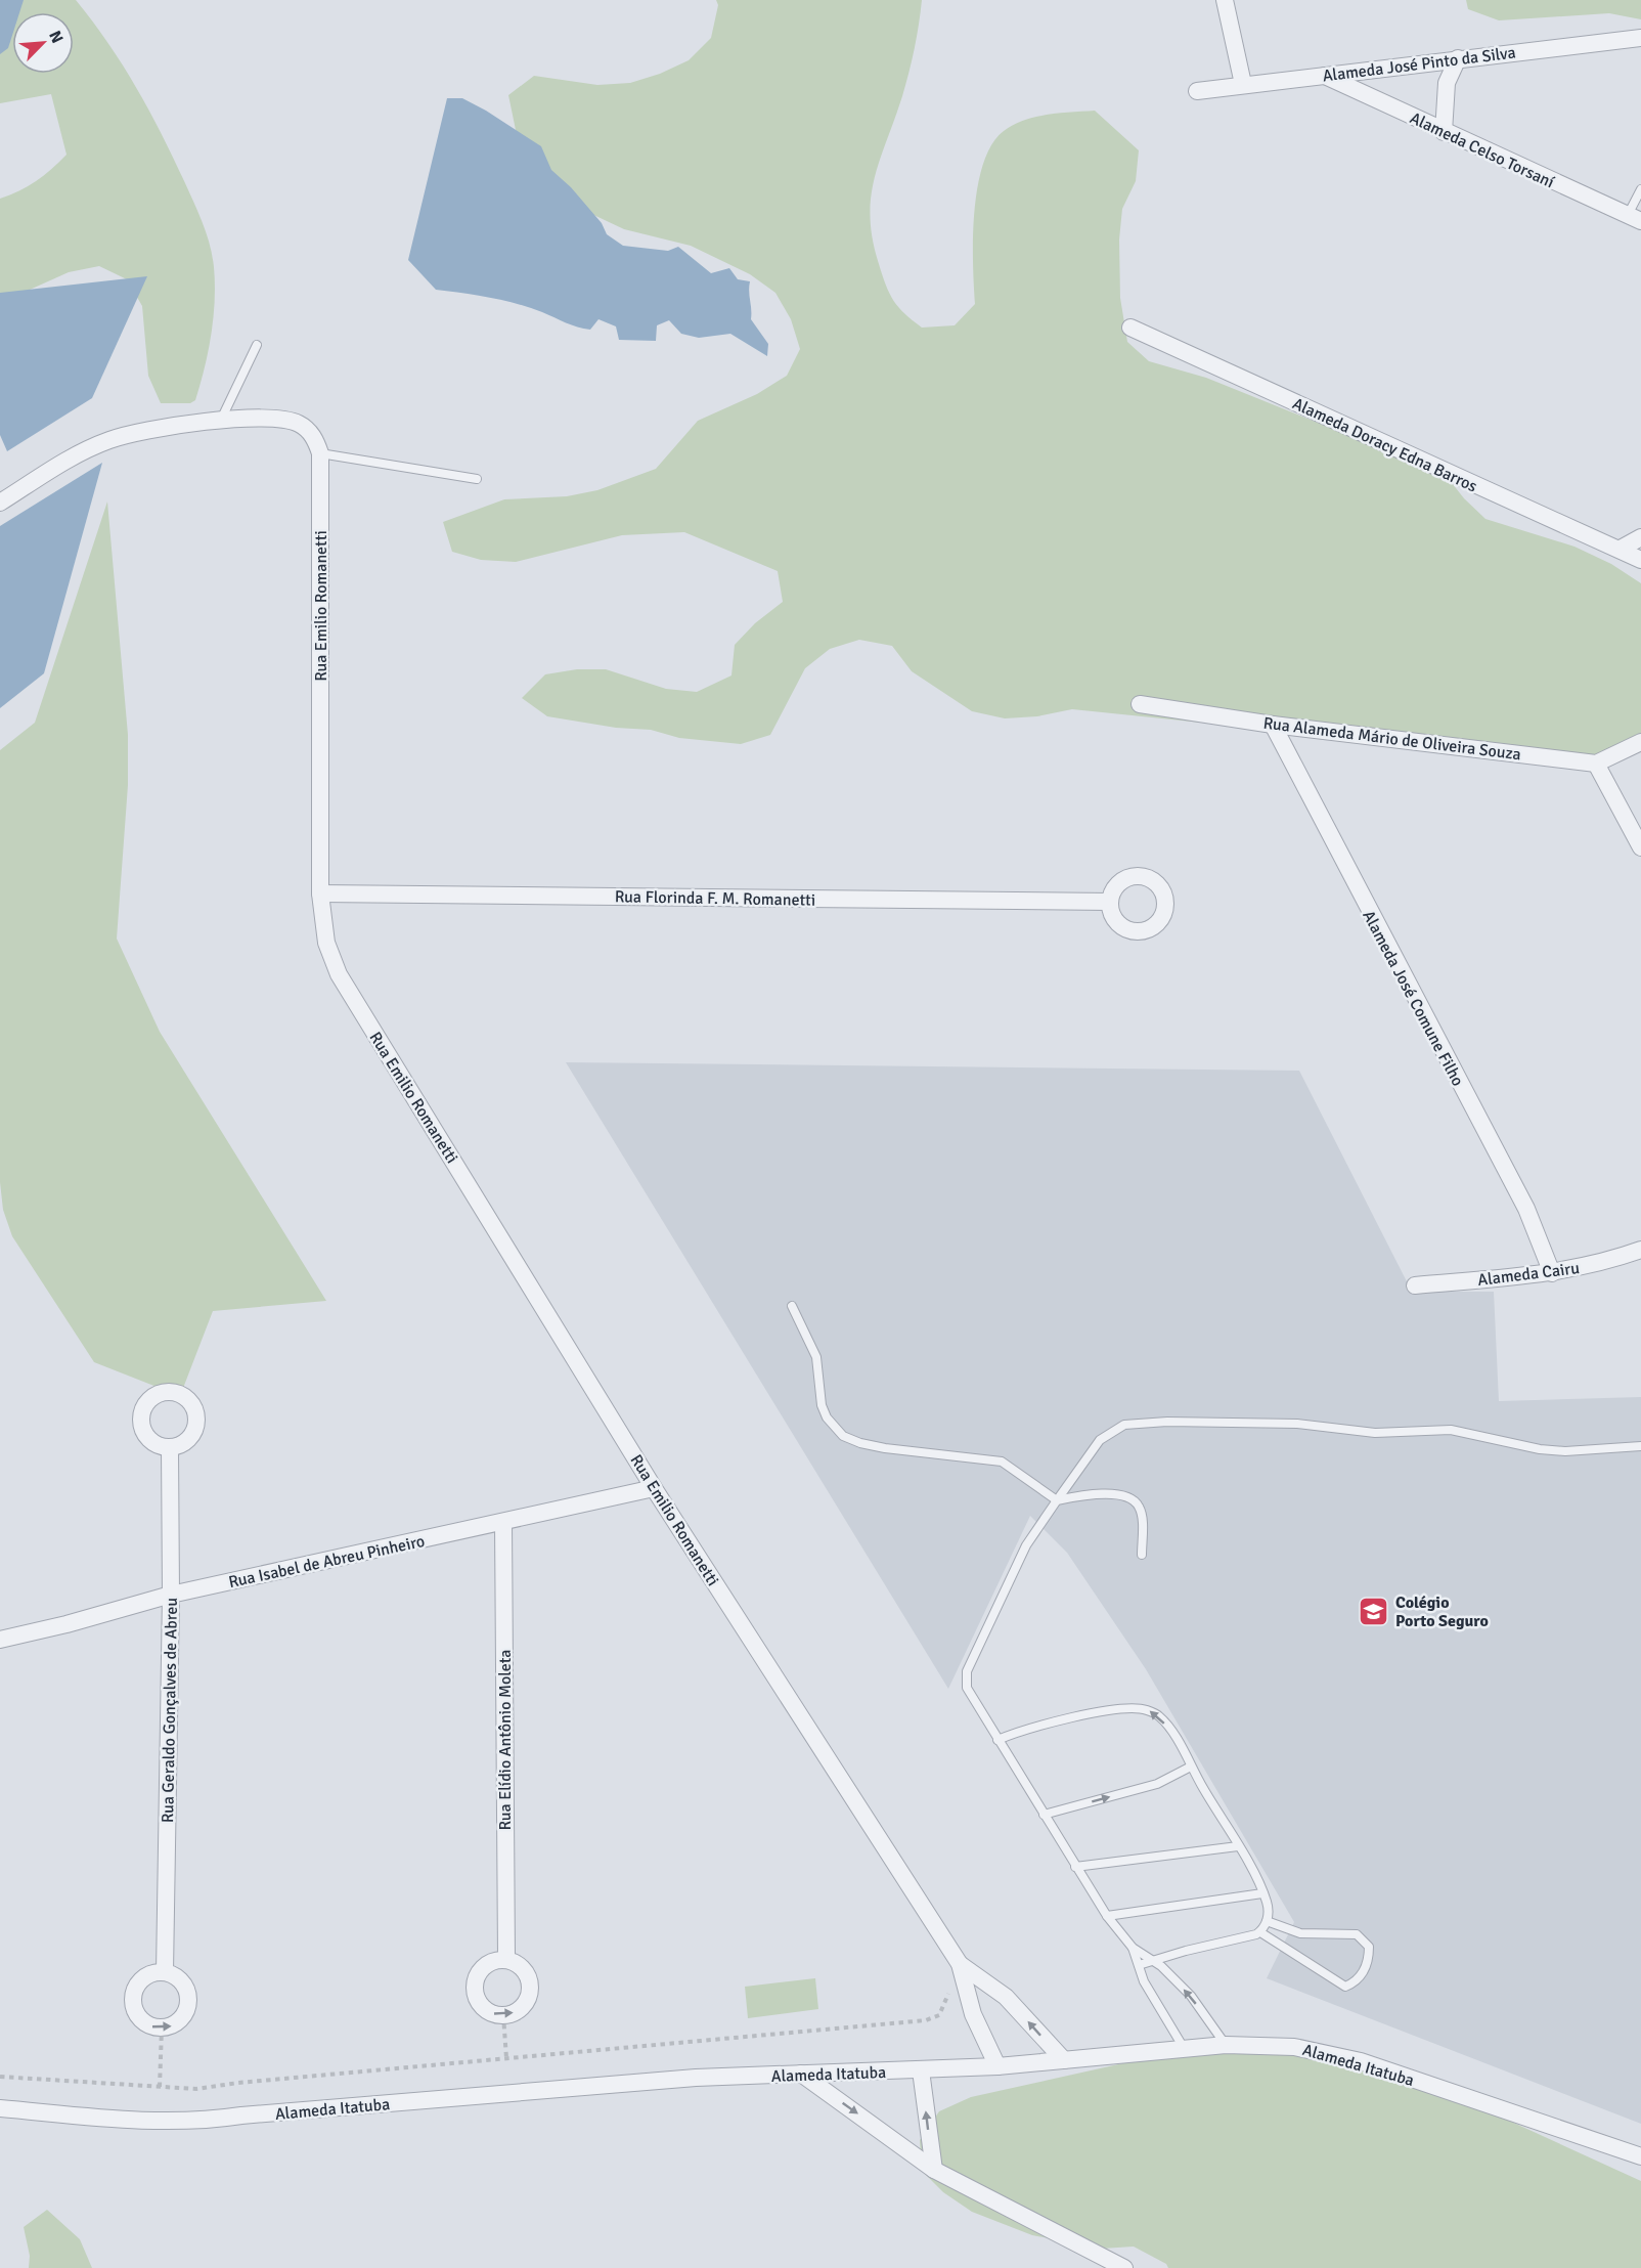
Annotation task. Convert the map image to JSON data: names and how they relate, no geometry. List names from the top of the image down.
{
  "streets": {
    "street": [
      "Alameda José Pinto da Silva",
      "Alameda Celso Torsaní",
      "Alameda Doracy Edna Barros",
      "Rua Emilio Romanetti",
      "Rua Alameda Mário de Oliveira Souza",
      "Rua Florinda F. M. Romanetti",
      "Alameda José Comune Filho",
      "Alameda Cairu",
      "Rua Isabel de Abreu Pinheiro",
      "Rua Geraldo Gonçalves de Abreu",
      "Rua Elídio Antônio Moleta",
      "Alameda Itatuba"
    ]
  },
  "crossings": [
    ["Alameda José Pinto da Silva", "Alameda Celso Torsaní"],
    ["Rua Emilio Romanetti", "Rua Florinda F. M. Romanetti"],
    ["Rua Emilio Romanetti", "Rua Isabel de Abreu Pinheiro"],
    ["Rua Emilio Romanetti", "Alameda Itatuba"],
    ["Rua Alameda Mário de Oliveira Souza", "Alameda José Comune Filho"],
    ["Alameda José Comune Filho", "Alameda Cairu"],
    ["Rua Isabel de Abreu Pinheiro", "Rua Geraldo Gonçalves de Abreu"],
    ["Rua Isabel de Abreu Pinheiro", "Rua Elídio Antônio Moleta"]
  ],
  "places": {
    "school or university": ["Colégio Porto Seguro"]
  },
  "north": "top right"
}
